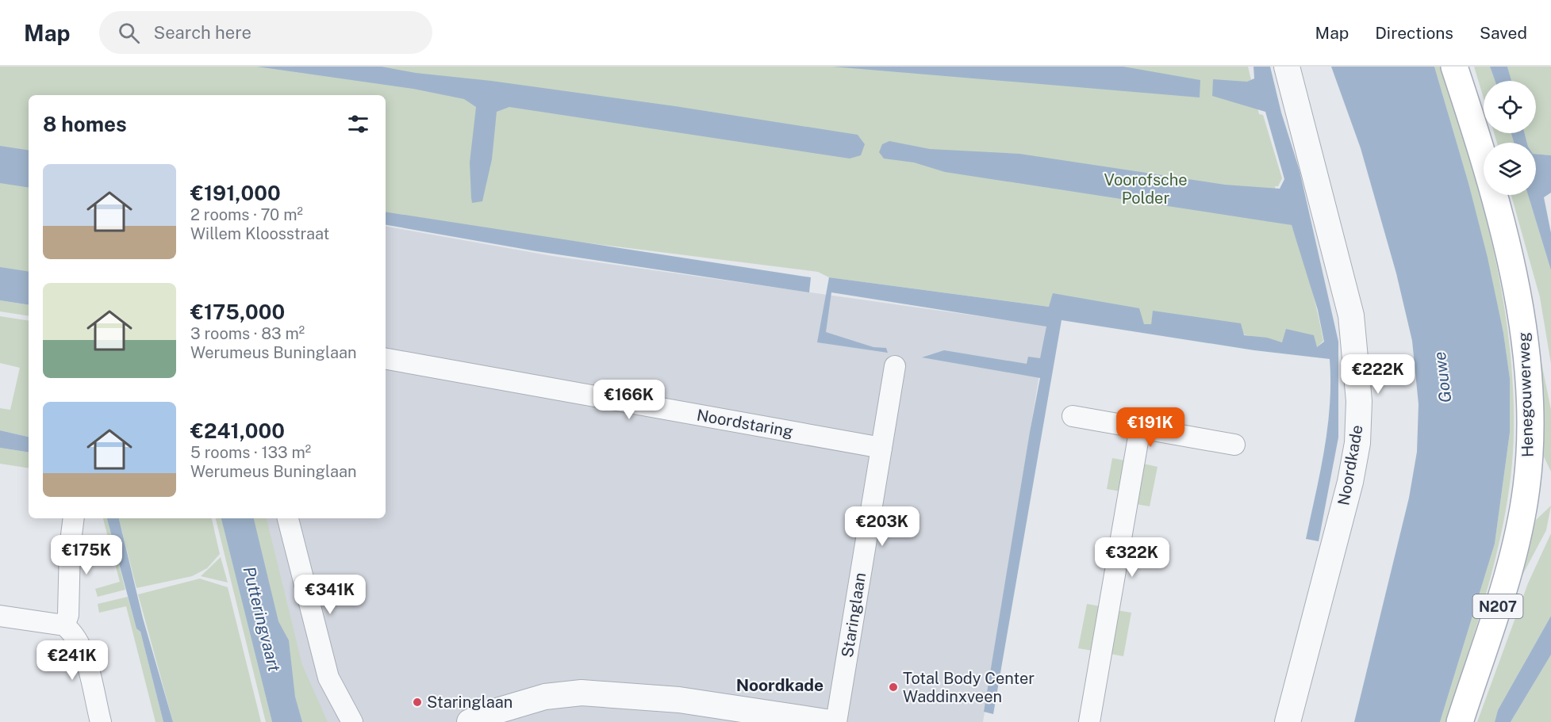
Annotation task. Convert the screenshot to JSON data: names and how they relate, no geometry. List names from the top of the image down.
{
  "streets": {
    "main road": ["Henegouwerweg", "N207"],
    "street": ["Noordstaring", "Noordkade", "Staringlaan"]
  },
  "crossings": [
    ["Noordstaring", "Staringlaan"]
  ],
  "districts": ["Noordkade"],
  "water": ["Gouwe", "Putteringvaart"],
  "parks": ["Voorofsche Polder"],
  "places": ["Total Body Center Waddinxveen", "Staringlaan"],
  "page": {
    "header": "Map",
    "search": "Search here",
    "nav": ["Map", "Directions", "Saved"],
    "heading": "8 homes",
    "list": [
      {
        "name": "€191,000",
        "note": "2 rooms · 70 m² · Willem Kloosstraat"
      },
      {
        "name": "€175,000",
        "note": "3 rooms · 83 m² · Werumeus Buninglaan"
      },
      {
        "name": "€241,000",
        "note": "5 rooms · 133 m² · Werumeus Buninglaan"
      }
    ],
    "price": [
      "€222K",
      "€166K",
      "€191K",
      "€203K",
      "€175K",
      "€322K",
      "€341K",
      "€241K"
    ]
  }
}
